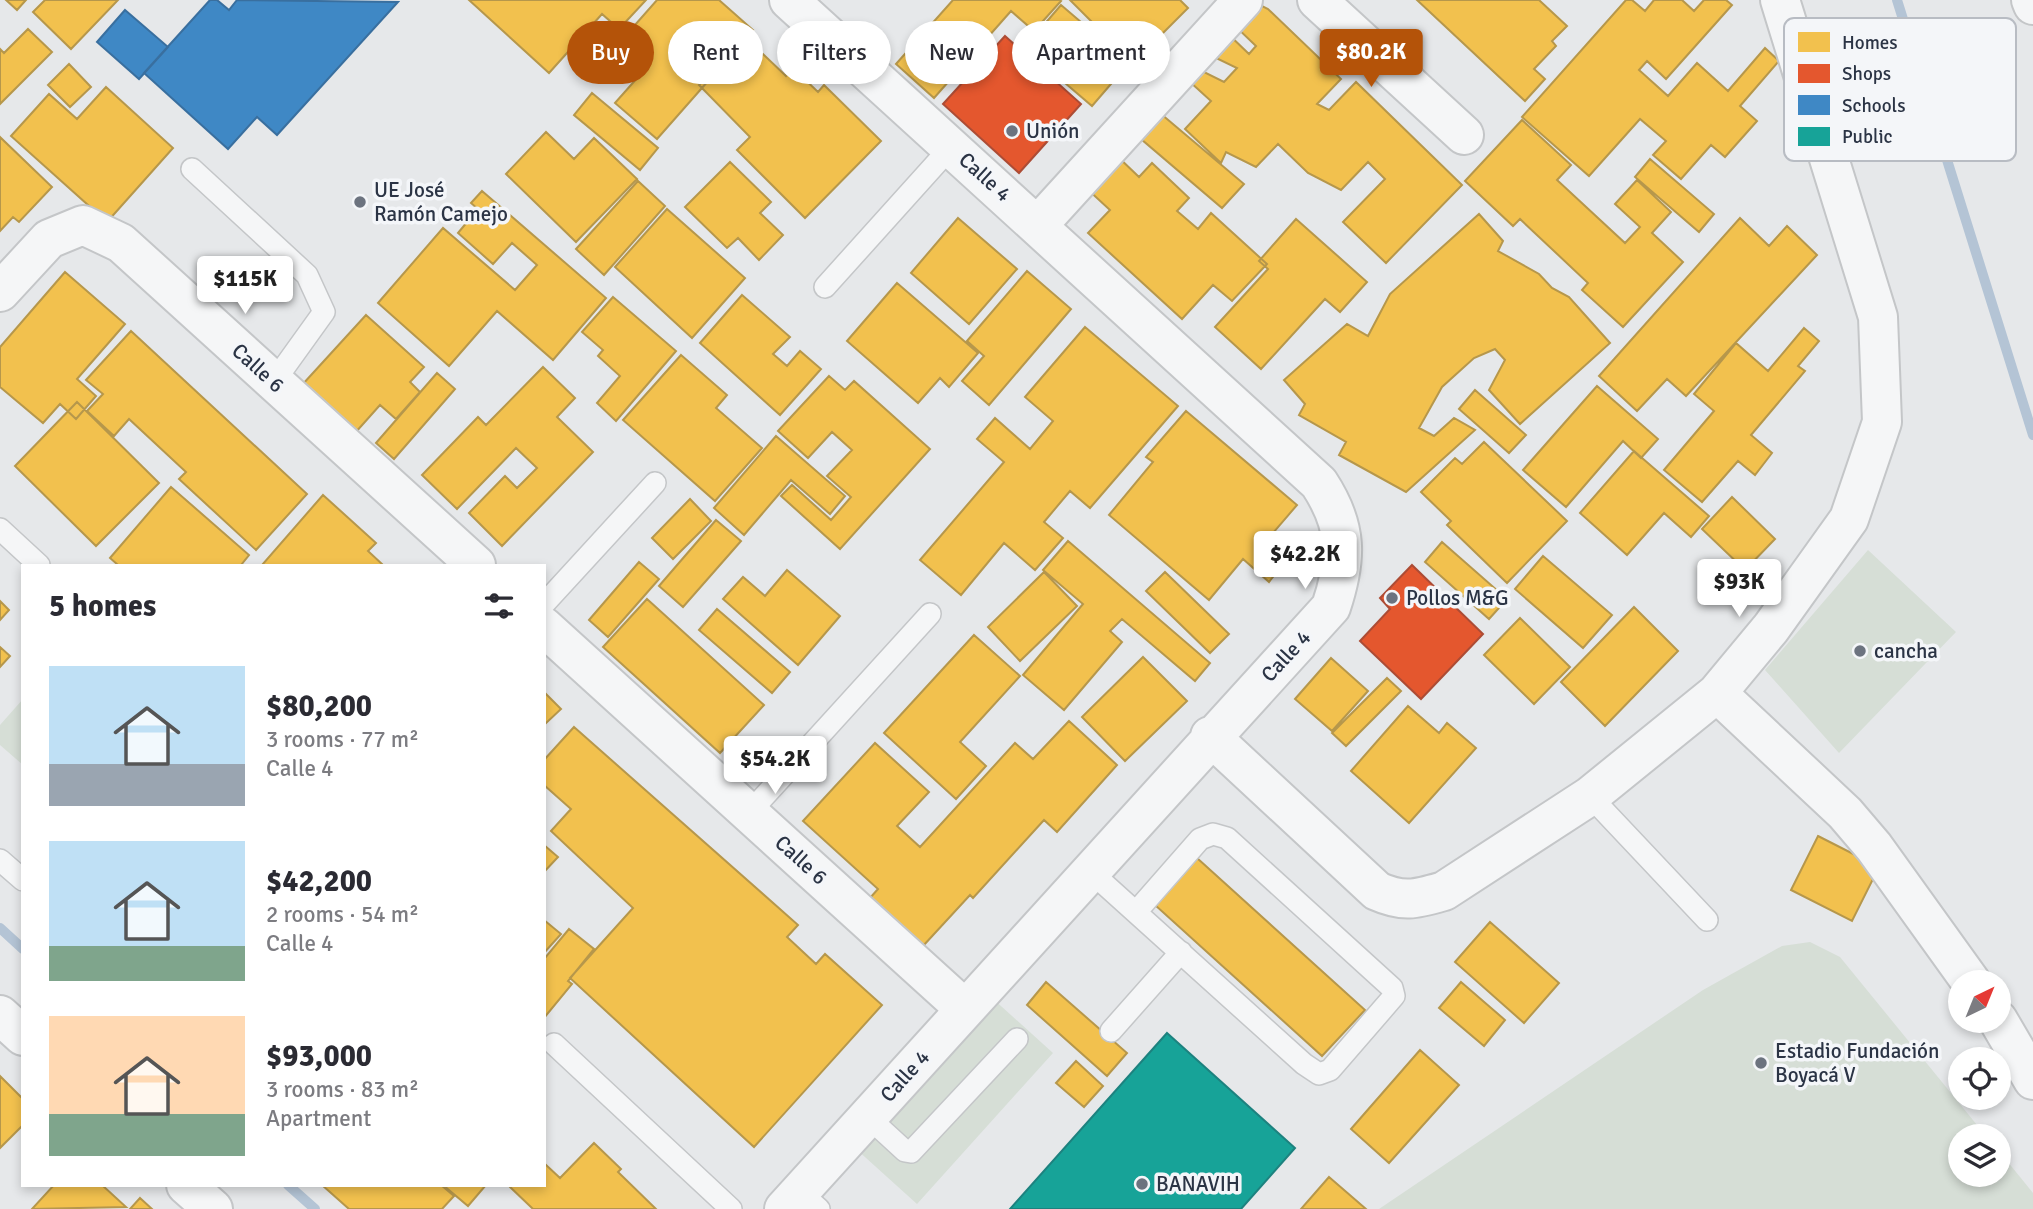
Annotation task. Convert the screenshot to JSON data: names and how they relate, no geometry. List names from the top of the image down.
{
  "streets": {
    "street": ["Calle 4", "Calle 6"]
  },
  "crossings": [
    ["Calle 4", "Calle 6"]
  ],
  "places": [
    "Unión",
    "UE José Ramón Camejo",
    "Pollos M&G",
    "cancha",
    "Estadio Fundación Boyacá V",
    "BANAVIH"
  ],
  "legend": [
    "Homes",
    "Shops",
    "Schools",
    "Public"
  ],
  "north": "top right",
  "page": {
    "chip": [
      "Buy",
      "Rent",
      "Filters",
      "New",
      "Apartment"
    ],
    "price": [
      "$80.2K",
      "$115K",
      "$42.2K",
      "$93K",
      "$54.2K"
    ],
    "heading": "5 homes",
    "list": [
      {
        "name": "$80,200",
        "note": "3 rooms · 77 m² · Calle 4"
      },
      {
        "name": "$42,200",
        "note": "2 rooms · 54 m² · Calle 4"
      },
      {
        "name": "$93,000",
        "note": "3 rooms · 83 m² · Apartment"
      }
    ]
  }
}
